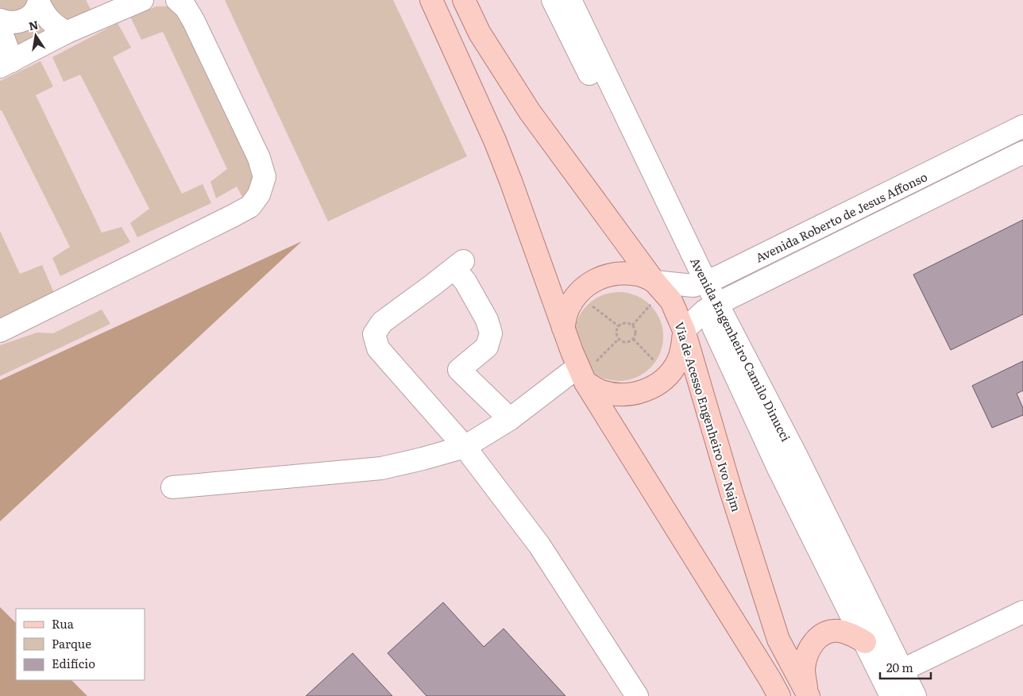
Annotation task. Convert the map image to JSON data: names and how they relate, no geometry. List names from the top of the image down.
{
  "streets": {
    "main road": ["Via de Acesso Engenheiro Ivo Najm"],
    "street": ["Avenida Roberto de Jesus Affonso", "Avenida Engenheiro Camilo Dinucci"]
  },
  "crossings": [
    ["Avenida Roberto de Jesus Affonso", "Avenida Engenheiro Camilo Dinucci"],
    ["Avenida Roberto de Jesus Affonso", "Via de Acesso Engenheiro Ivo Najm"]
  ],
  "legend": ["Rua", "Parque", "Edifício"],
  "scale_bar": "20 m",
  "north": "top"
}
